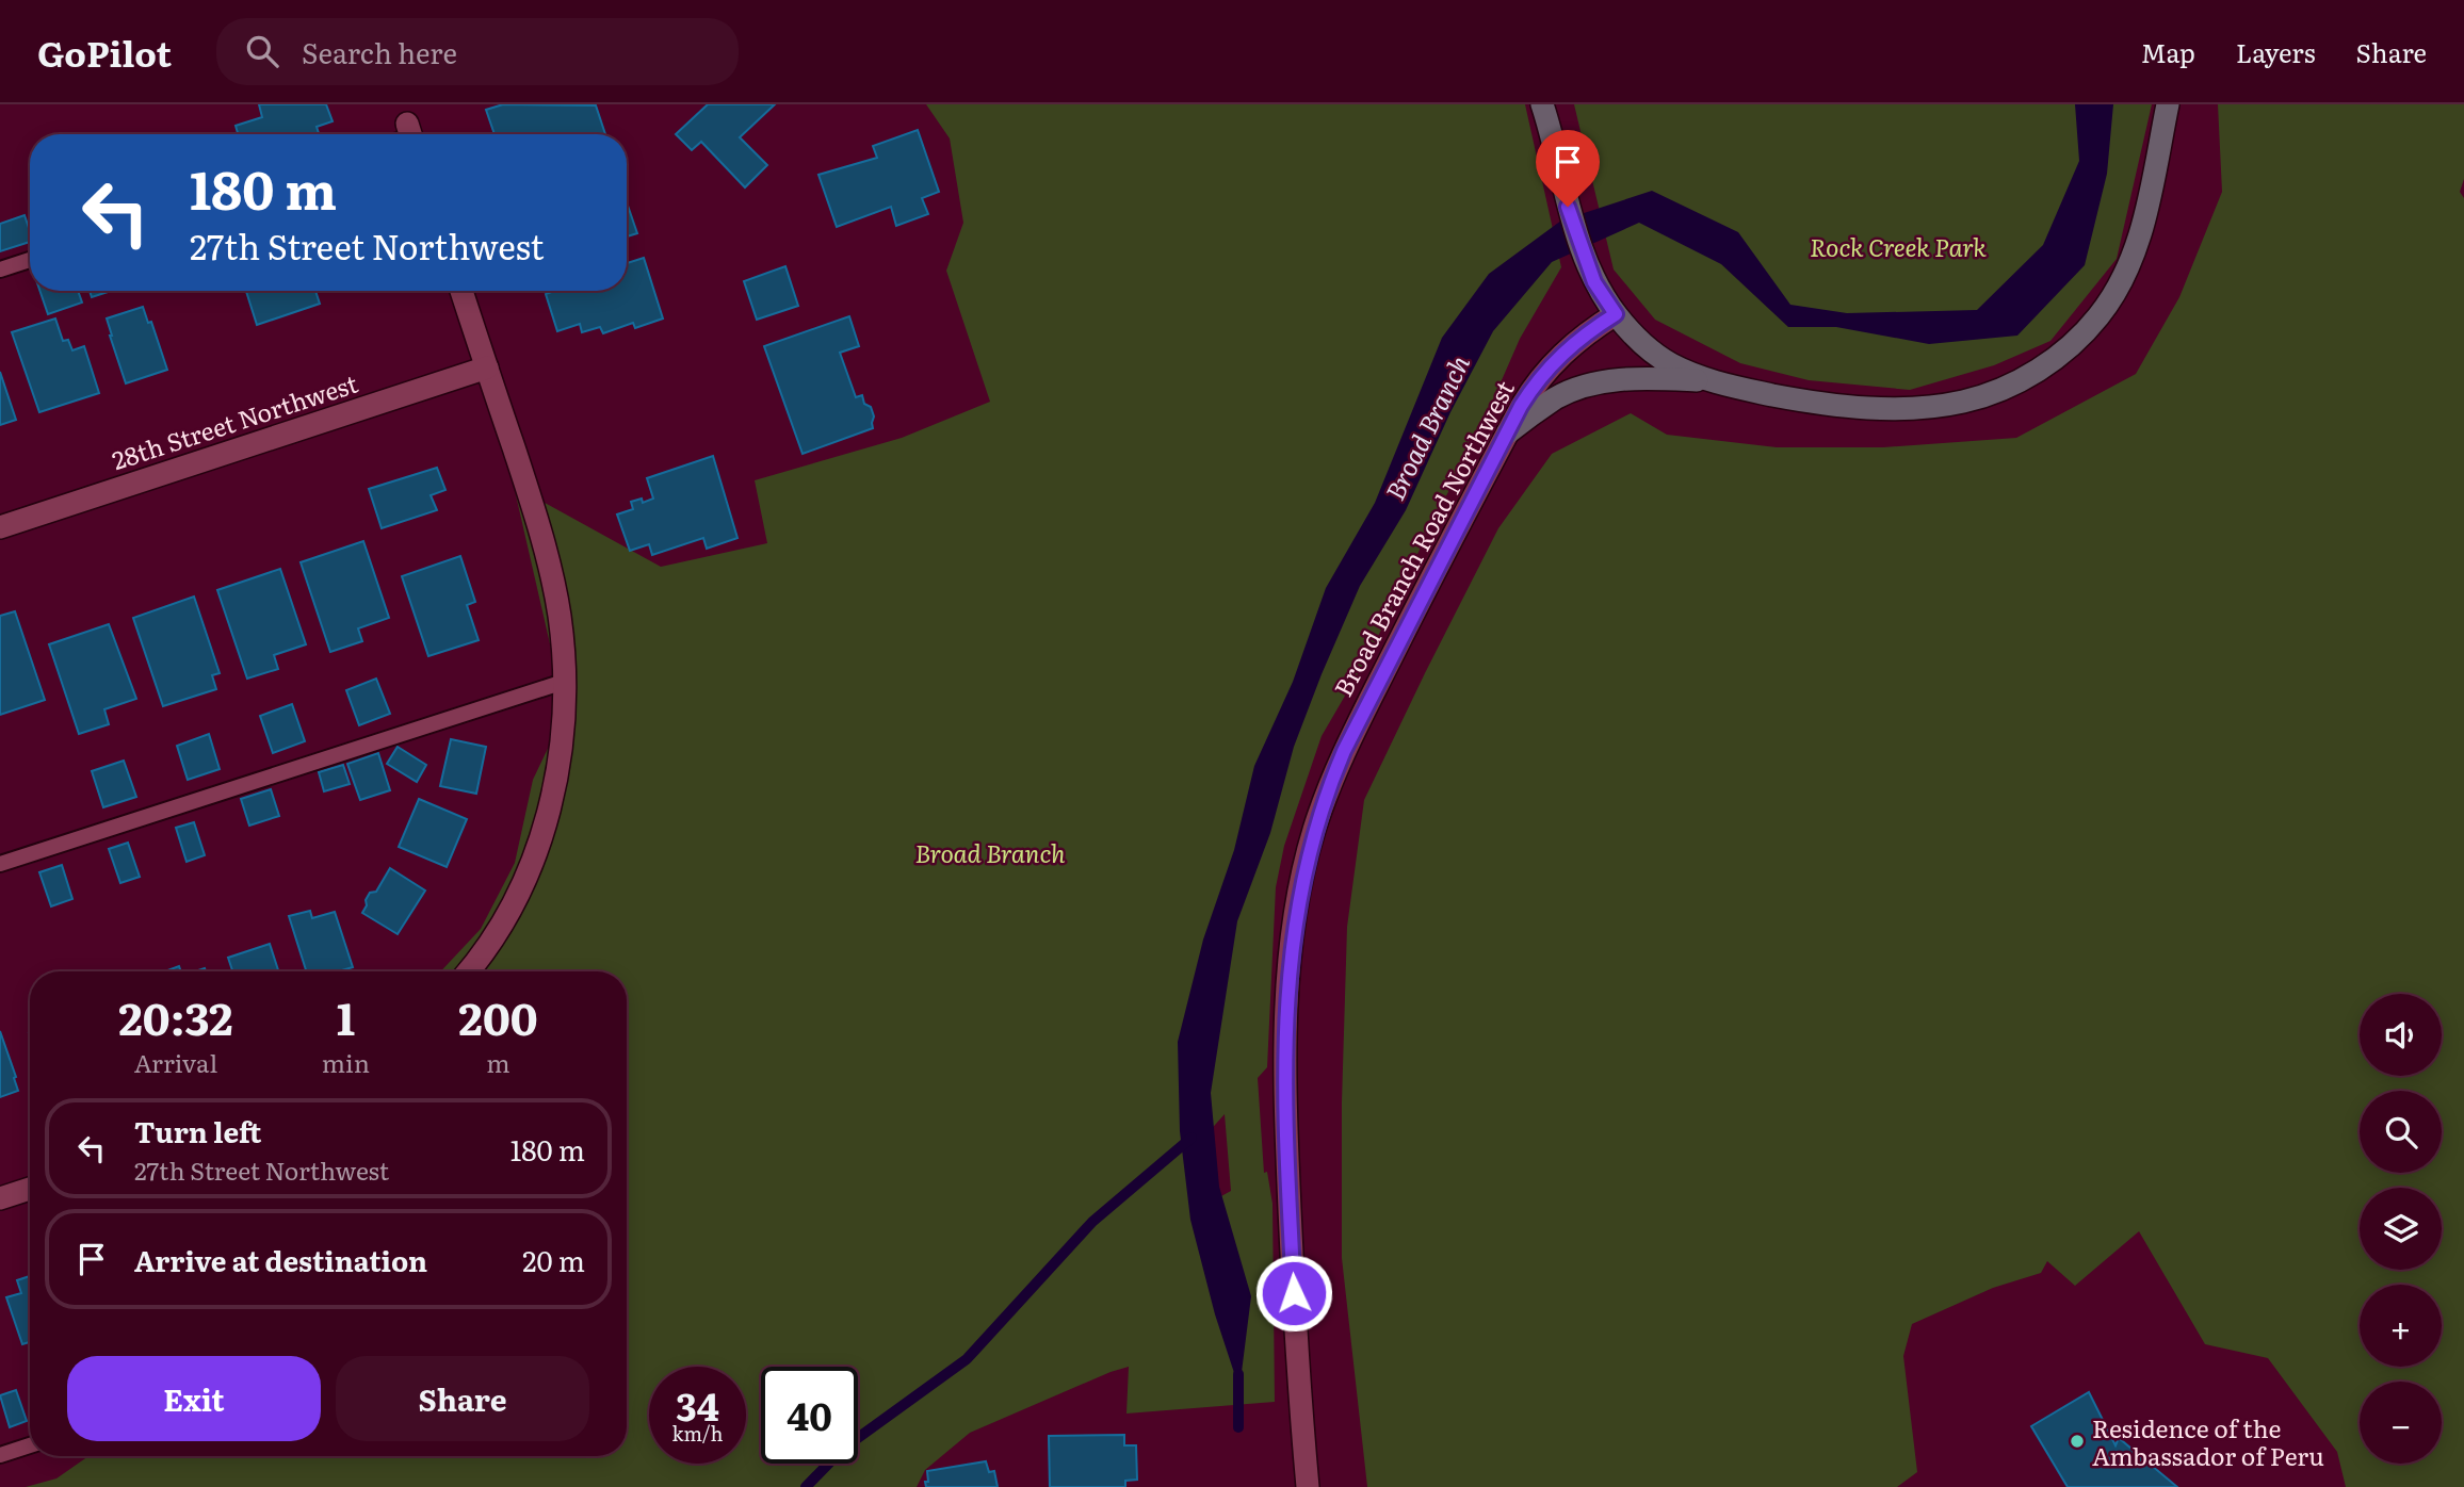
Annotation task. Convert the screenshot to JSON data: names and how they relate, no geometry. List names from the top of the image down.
{
  "streets": {
    "street": ["28th Street Northwest", "Broad Branch Road Northwest"]
  },
  "water": ["Broad Branch"],
  "parks": ["Rock Creek Park", "Broad Branch"],
  "places": ["Residence of the Ambassador of Peru"],
  "page": {
    "header": "GoPilot",
    "search": "Search here",
    "nav": ["Map", "Layers", "Share"],
    "turn": ["180 m", "27th Street Northwest"],
    "eta": [
      "20:32",
      "Arrival",
      "1",
      "min",
      "200",
      "m"
    ],
    "map_buttons": ["+", "−"],
    "list": [
      {
        "name": "Turn left",
        "note": "27th Street Northwest",
        "value": "180 m"
      },
      {
        "name": "Arrive at destination",
        "value": "20 m"
      }
    ],
    "buttons": ["Exit", "Share"],
    "speed": "34 km/h",
    "limit": "40"
  }
}
